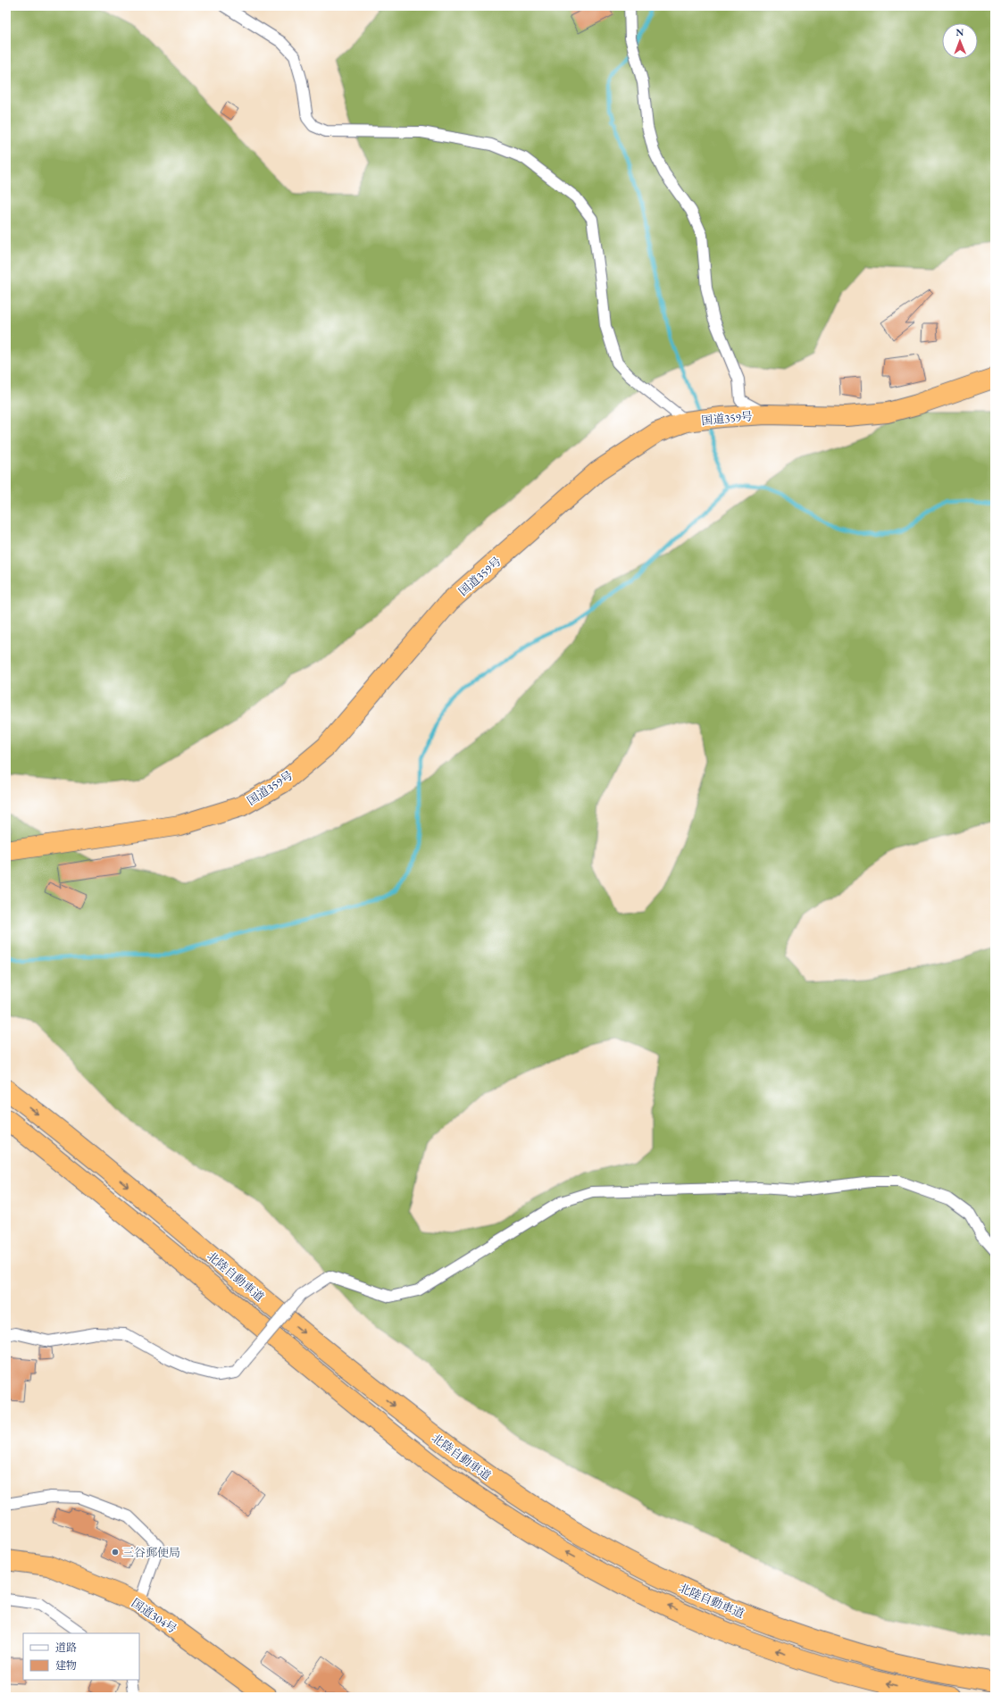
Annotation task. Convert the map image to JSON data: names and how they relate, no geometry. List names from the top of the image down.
{
  "streets": {
    "highway": ["国道359号", "北陸自動車道", "国道304号"]
  },
  "places": ["三谷郵便局"],
  "legend": ["道路", "建物"],
  "north": "top"
}
